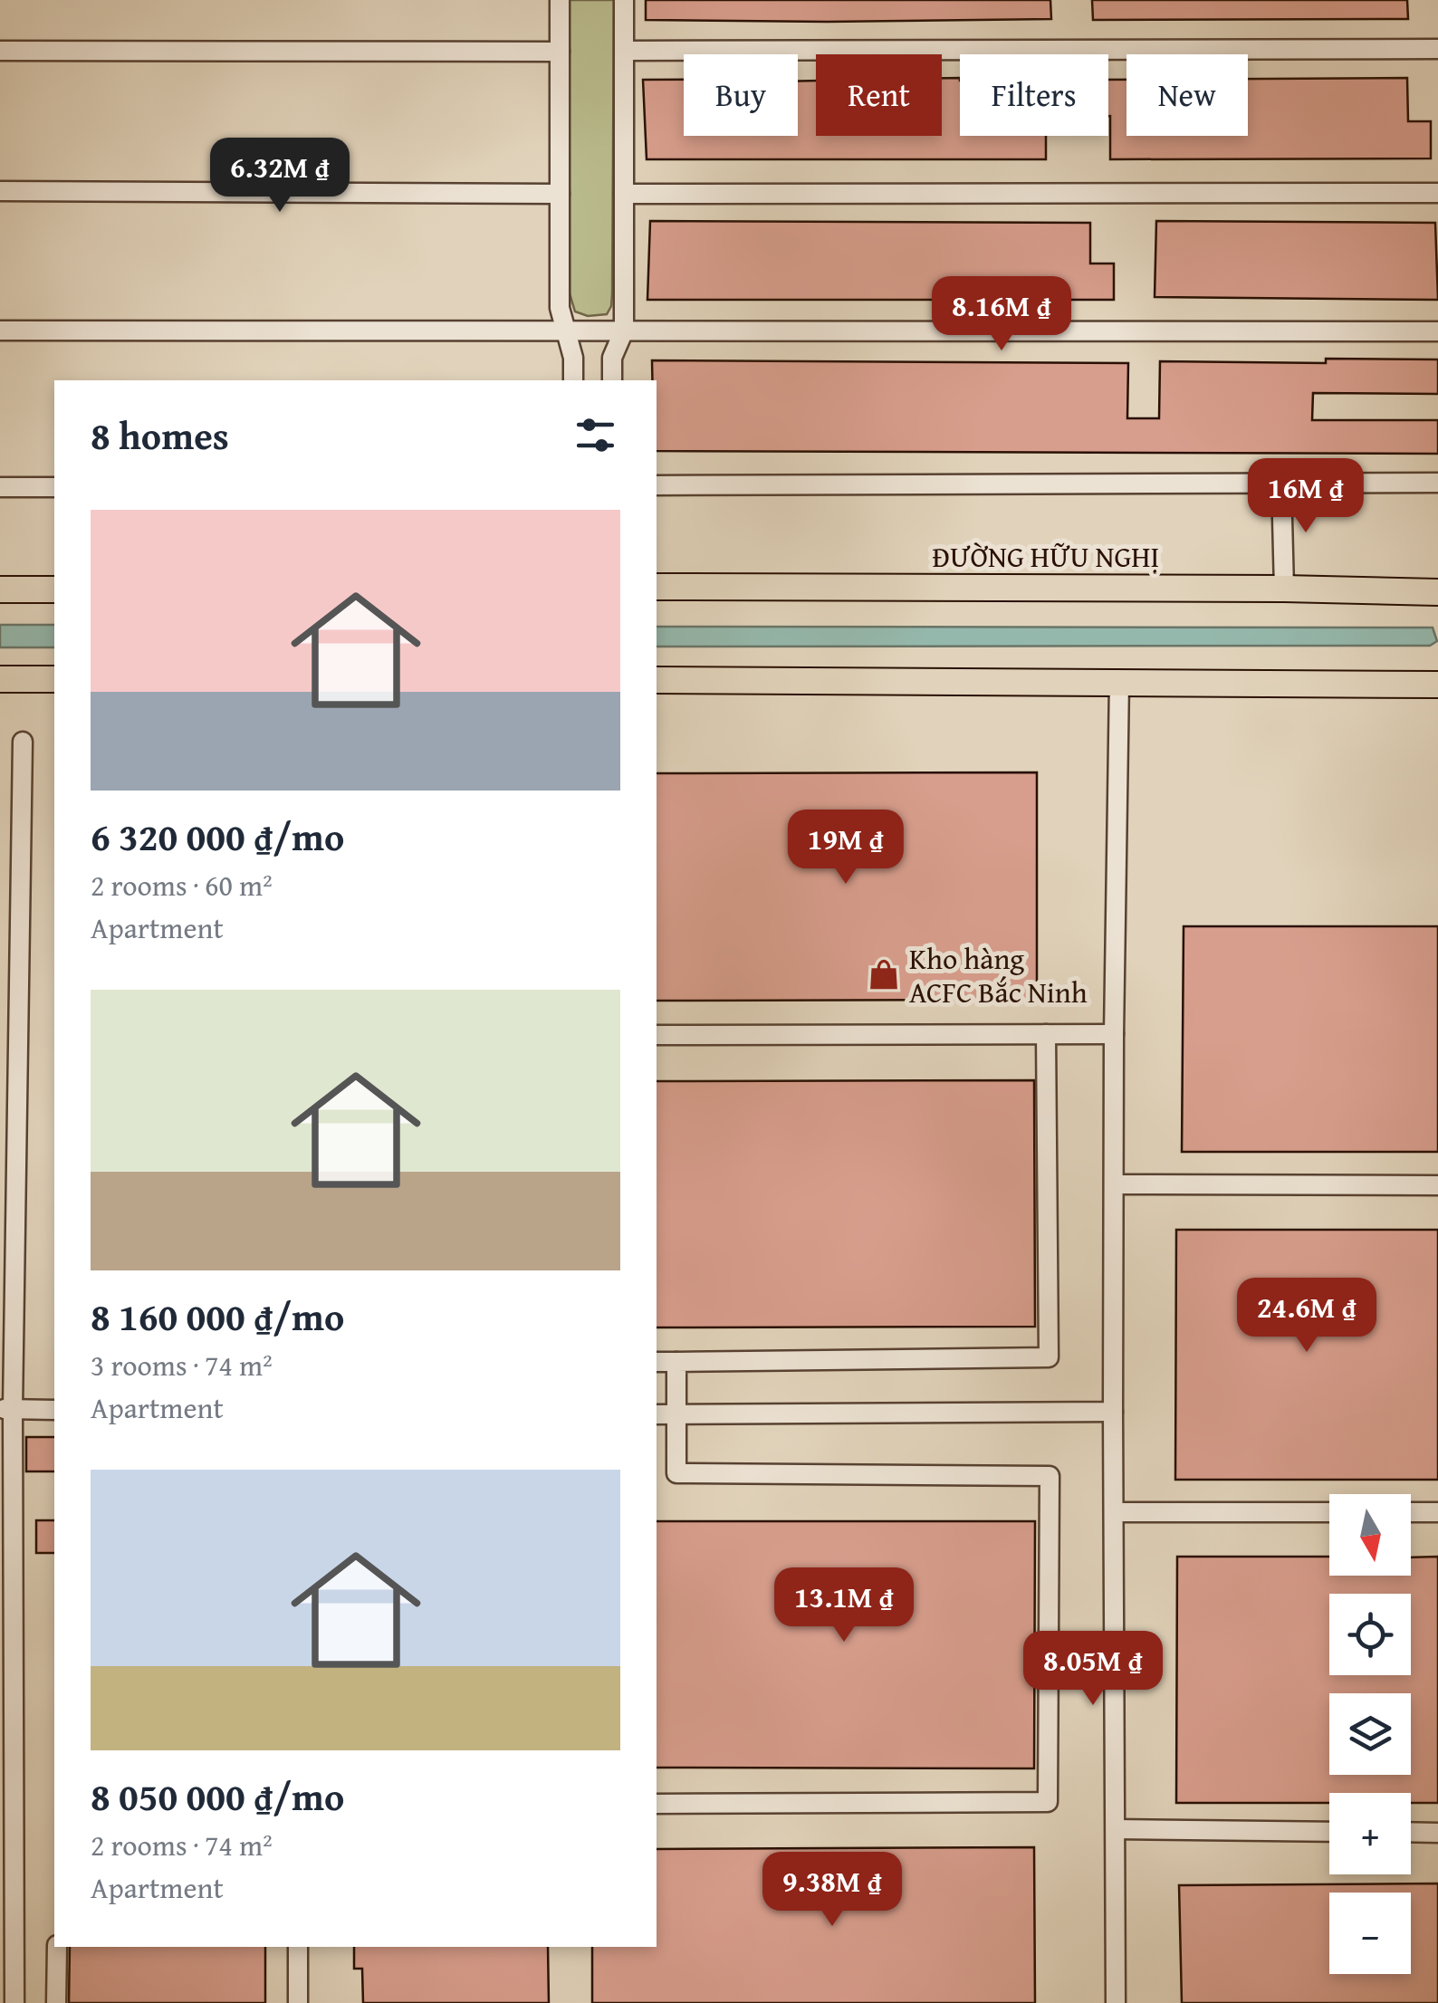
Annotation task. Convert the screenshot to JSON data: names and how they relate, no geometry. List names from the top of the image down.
{
  "streets": {
    "main road": ["ĐƯỜNG HỮU NGHỊ"]
  },
  "places": {
    "shop": ["Kho hàng ACFC Bắc Ninh"]
  },
  "north": "bottom",
  "page": {
    "chip": [
      "Buy",
      "Rent",
      "Filters",
      "New"
    ],
    "price": [
      "6.32M ₫",
      "8.16M ₫",
      "16M ₫",
      "19M ₫",
      "24.6M ₫",
      "13.1M ₫",
      "8.05M ₫",
      "9.38M ₫"
    ],
    "heading": "8 homes",
    "list": [
      {
        "name": "6 320 000 ₫/mo",
        "note": "2 rooms · 60 m² · Apartment"
      },
      {
        "name": "8 160 000 ₫/mo",
        "note": "3 rooms · 74 m² · Apartment"
      },
      {
        "name": "8 050 000 ₫/mo",
        "note": "2 rooms · 74 m² · Apartment"
      }
    ],
    "map_buttons": ["+", "−"]
  }
}
